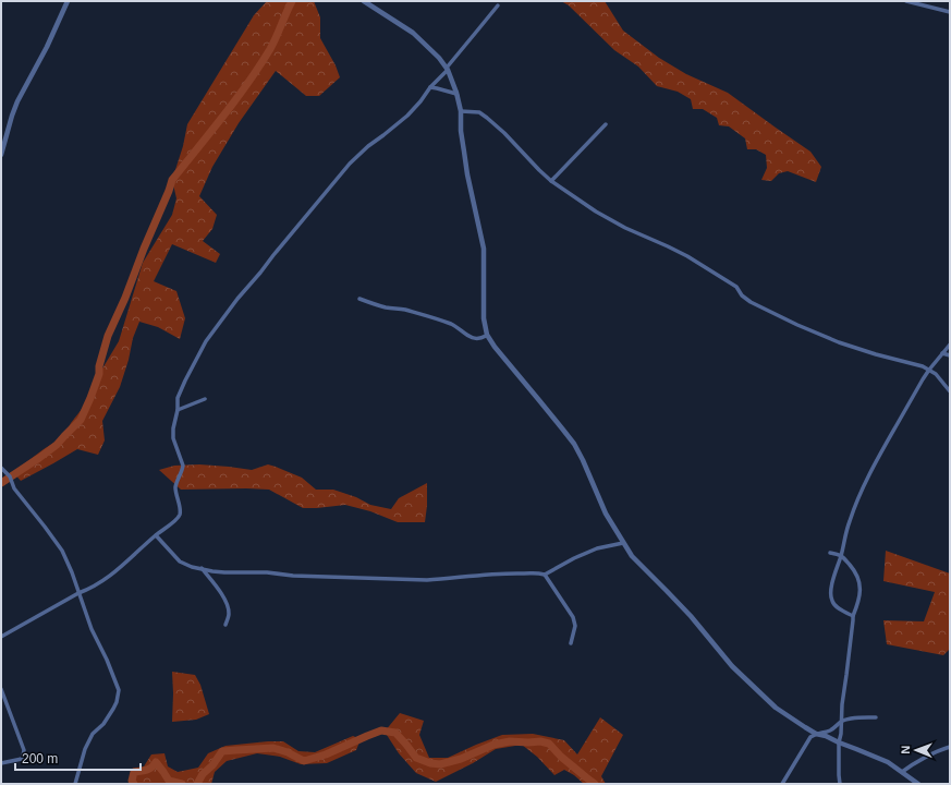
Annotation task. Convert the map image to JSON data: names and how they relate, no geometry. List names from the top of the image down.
{
  "scale_bar": "200 m",
  "north": "left"
}
